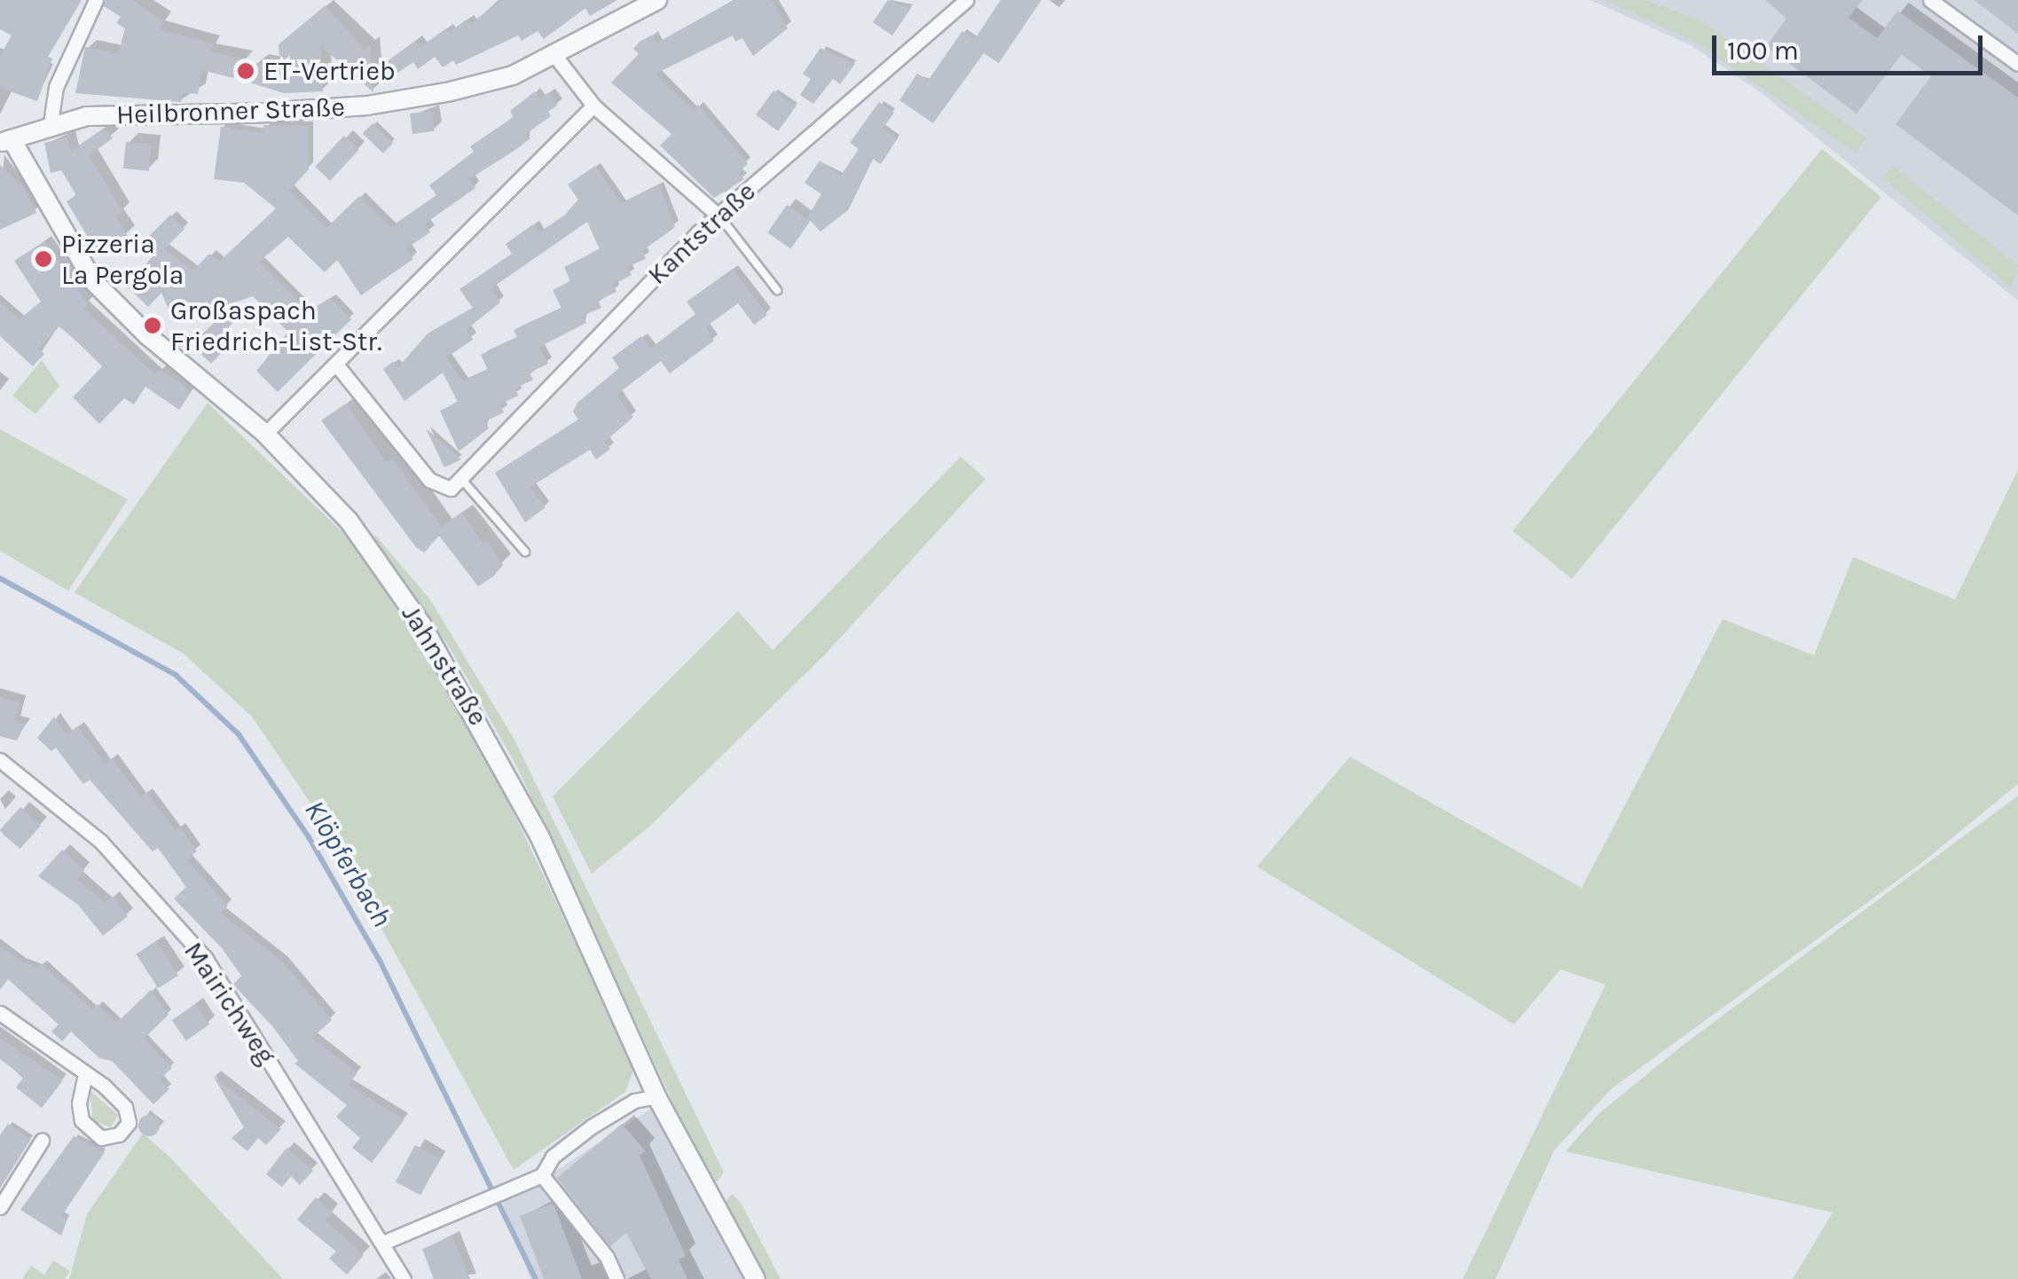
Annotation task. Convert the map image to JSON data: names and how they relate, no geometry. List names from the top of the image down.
{
  "streets": {
    "street": [
      "Heilbronner Straße",
      "Kantstraße",
      "Jahnstraße",
      "Mairichweg"
    ]
  },
  "crossings": [
    ["Heilbronner Straße", "Jahnstraße"]
  ],
  "water": ["Klöpferbach"],
  "places": ["ET-Vertrieb", "Pizzeria La Pergola", "Großaspach Friedrich-List-Str."],
  "scale_bar": "100 m"
}
